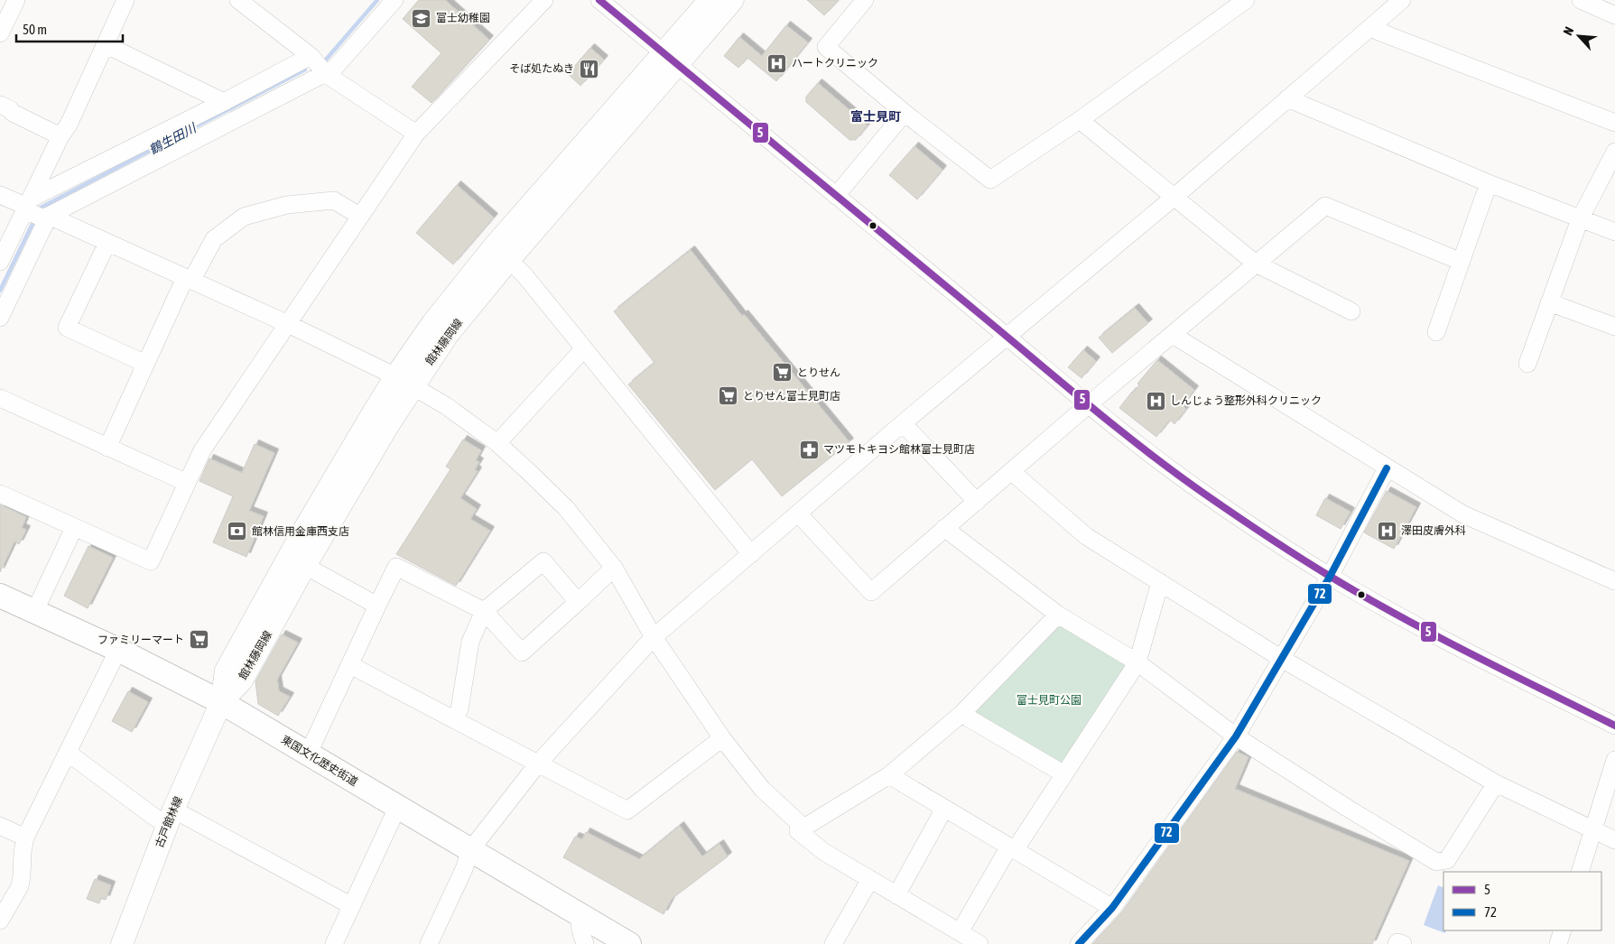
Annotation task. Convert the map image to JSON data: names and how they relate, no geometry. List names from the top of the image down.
{
  "streets": {
    "highway": ["東国文化歴史街道"],
    "main road": ["館林藤岡線", "古戸館林線"]
  },
  "crossings": [
    ["館林藤岡線", "東国文化歴史街道"],
    ["館林藤岡線", "古戸館林線"],
    ["東国文化歴史街道", "古戸館林線"]
  ],
  "districts": ["富士見町"],
  "water": ["鶴生田川"],
  "parks": ["富士見町公園"],
  "places": {
    "school or university": ["富士幼稚園"],
    "hospital": ["ハートクリニック", "しんじょう整形外科クリニック", "澤田皮膚外科"],
    "restaurant": ["そば処たぬき"],
    "supermarket": ["とりせん", "とりせん富士見町店", "ファミリーマート"],
    "pharmacy": ["マツモトキヨシ館林富士見町店"],
    "bank": ["館林信用金庫西支店"]
  },
  "lines": ["transit line 5", "transit line 72"],
  "legend": ["5", "72"],
  "scale_bar": "50 m",
  "north": "top left"
}
